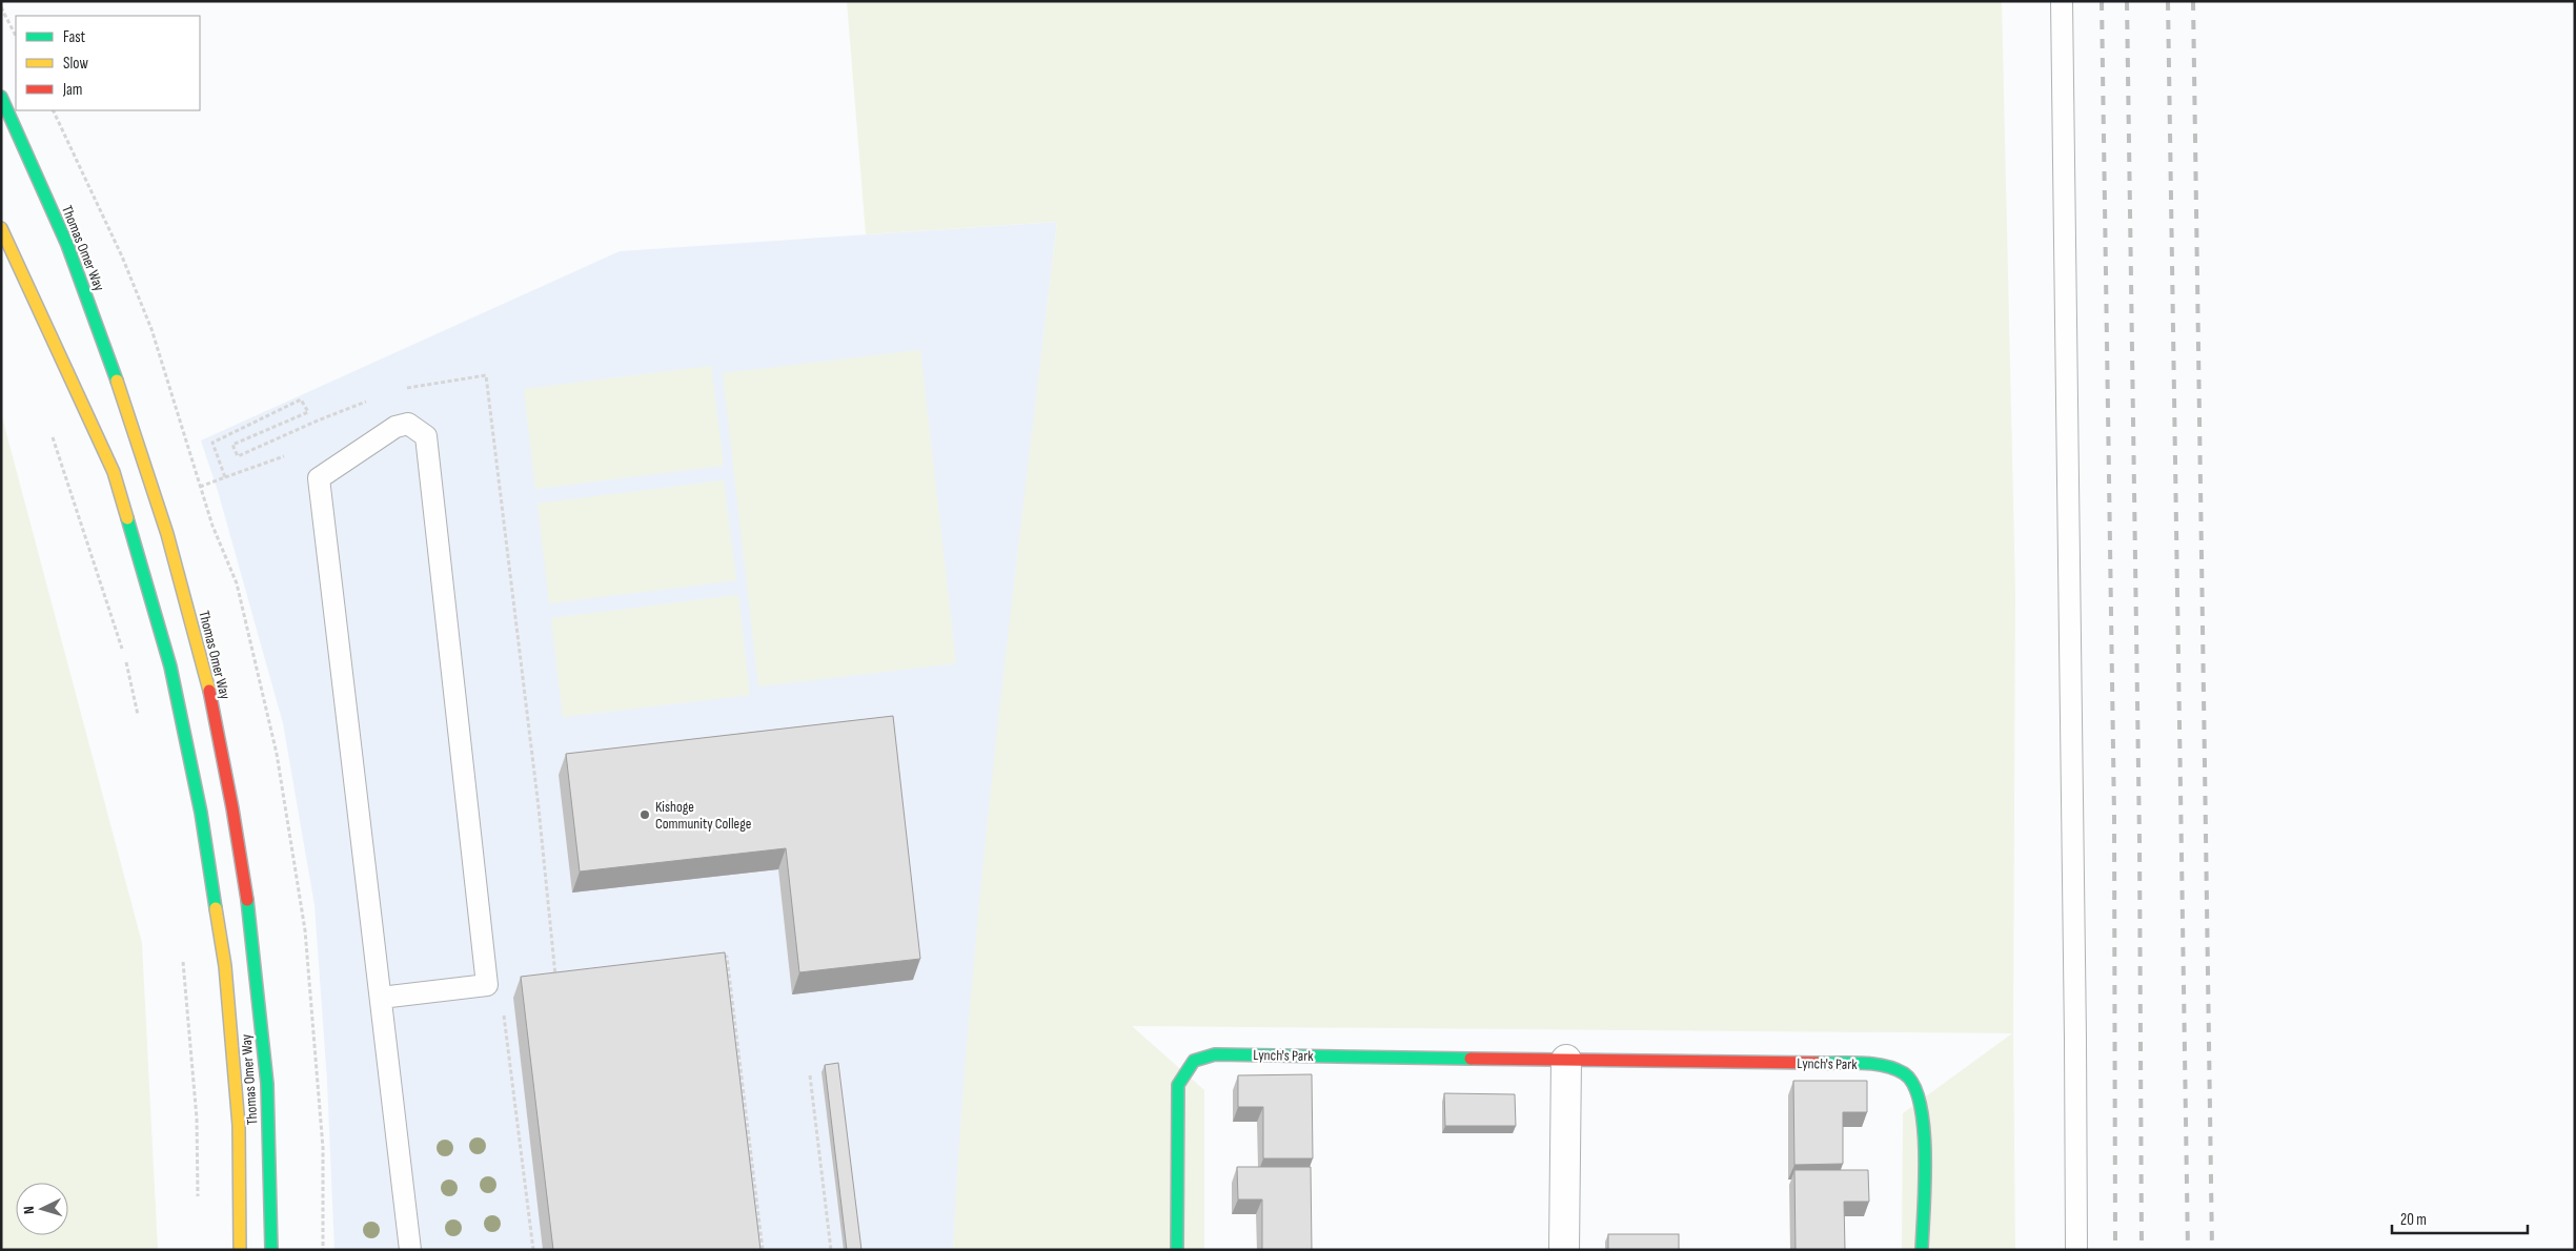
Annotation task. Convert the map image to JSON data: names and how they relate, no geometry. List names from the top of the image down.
{
  "streets": {
    "street": ["Thomas Omer Way", "Lynch's Park"]
  },
  "places": ["Kishoge Community College"],
  "legend": ["Fast", "Slow", "Jam"],
  "scale_bar": "20 m",
  "north": "left"
}
